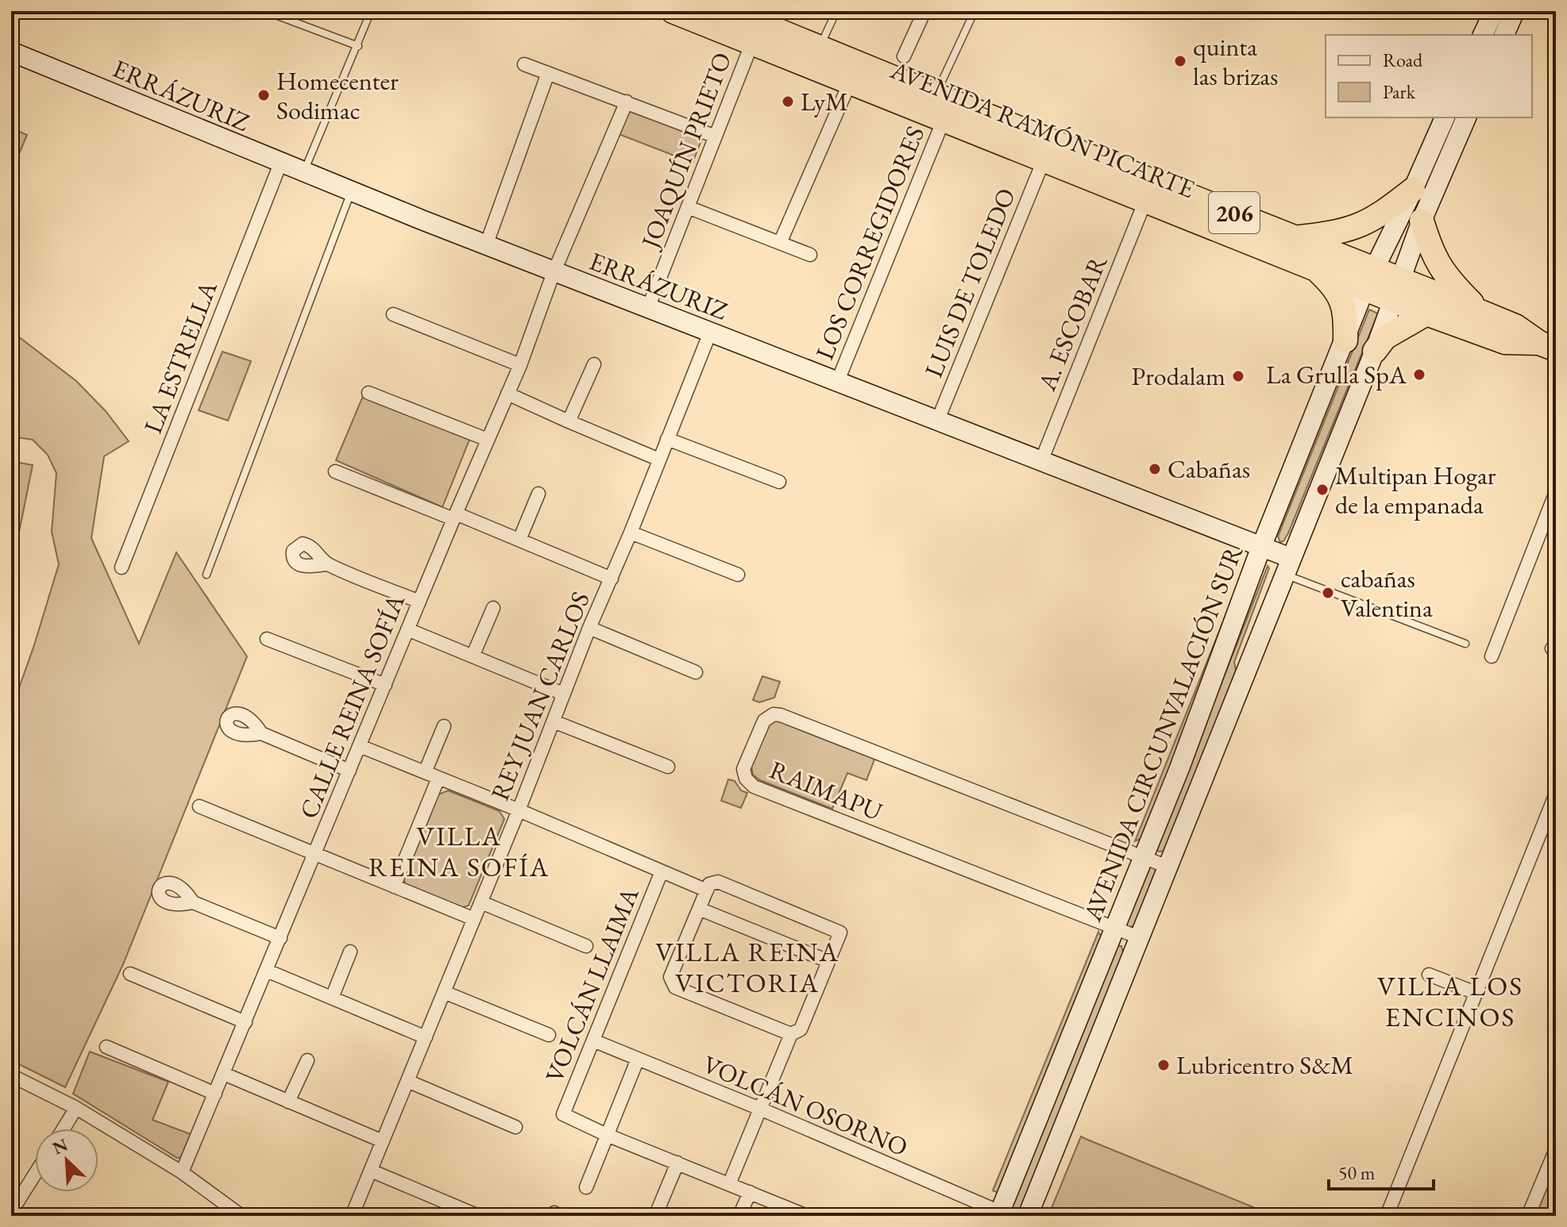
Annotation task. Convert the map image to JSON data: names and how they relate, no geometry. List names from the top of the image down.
{
  "streets": {
    "highway": ["AVENIDA RAMÓN PICARTE", "206"],
    "main road": ["ERRÁZURIZ", "AVENIDA CIRCUNVALACIÓN SUR"],
    "street": [
      "JOAQUÍN PRIETO",
      "LOS CORREGIDORES",
      "LUIS DE TOLEDO",
      "A. ESCOBAR",
      "LA ESTRELLA",
      "REY JUAN CARLOS",
      "CALLE REINA SOFÍA",
      "RAIMAPU",
      "VOLCÁN LLAIMA",
      "VOLCÁN OSORNO"
    ]
  },
  "crossings": [
    ["ERRÁZURIZ", "JOAQUÍN PRIETO"],
    ["ERRÁZURIZ", "LOS CORREGIDORES"],
    ["ERRÁZURIZ", "LUIS DE TOLEDO"],
    ["ERRÁZURIZ", "A. ESCOBAR"],
    ["ERRÁZURIZ", "LA ESTRELLA"],
    ["ERRÁZURIZ", "REY JUAN CARLOS"],
    ["ERRÁZURIZ", "CALLE REINA SOFÍA"],
    ["ERRÁZURIZ", "AVENIDA CIRCUNVALACIÓN SUR"],
    ["AVENIDA RAMÓN PICARTE", "JOAQUÍN PRIETO"],
    ["AVENIDA RAMÓN PICARTE", "LOS CORREGIDORES"],
    ["AVENIDA RAMÓN PICARTE", "LUIS DE TOLEDO"],
    ["AVENIDA RAMÓN PICARTE", "A. ESCOBAR"],
    ["AVENIDA RAMÓN PICARTE", "AVENIDA CIRCUNVALACIÓN SUR"],
    ["AVENIDA CIRCUNVALACIÓN SUR", "RAIMAPU"],
    ["AVENIDA CIRCUNVALACIÓN SUR", "VOLCÁN OSORNO"],
    ["VOLCÁN LLAIMA", "VOLCÁN OSORNO"]
  ],
  "districts": ["VILLA REINA SOFÍA", "VILLA REINA VICTORIA", "VILLA LOS ENCINOS"],
  "places": [
    "quinta las brizas",
    "Homecenter Sodimac",
    "LyM",
    "La Grulla SpA",
    "Prodalam",
    "Cabañas",
    "Multipan Hogar de la empanada",
    "cabañas Valentina",
    "Lubricentro S&M"
  ],
  "legend": ["Road", "Park"],
  "scale_bar": "50 m",
  "north": "top left"
}
